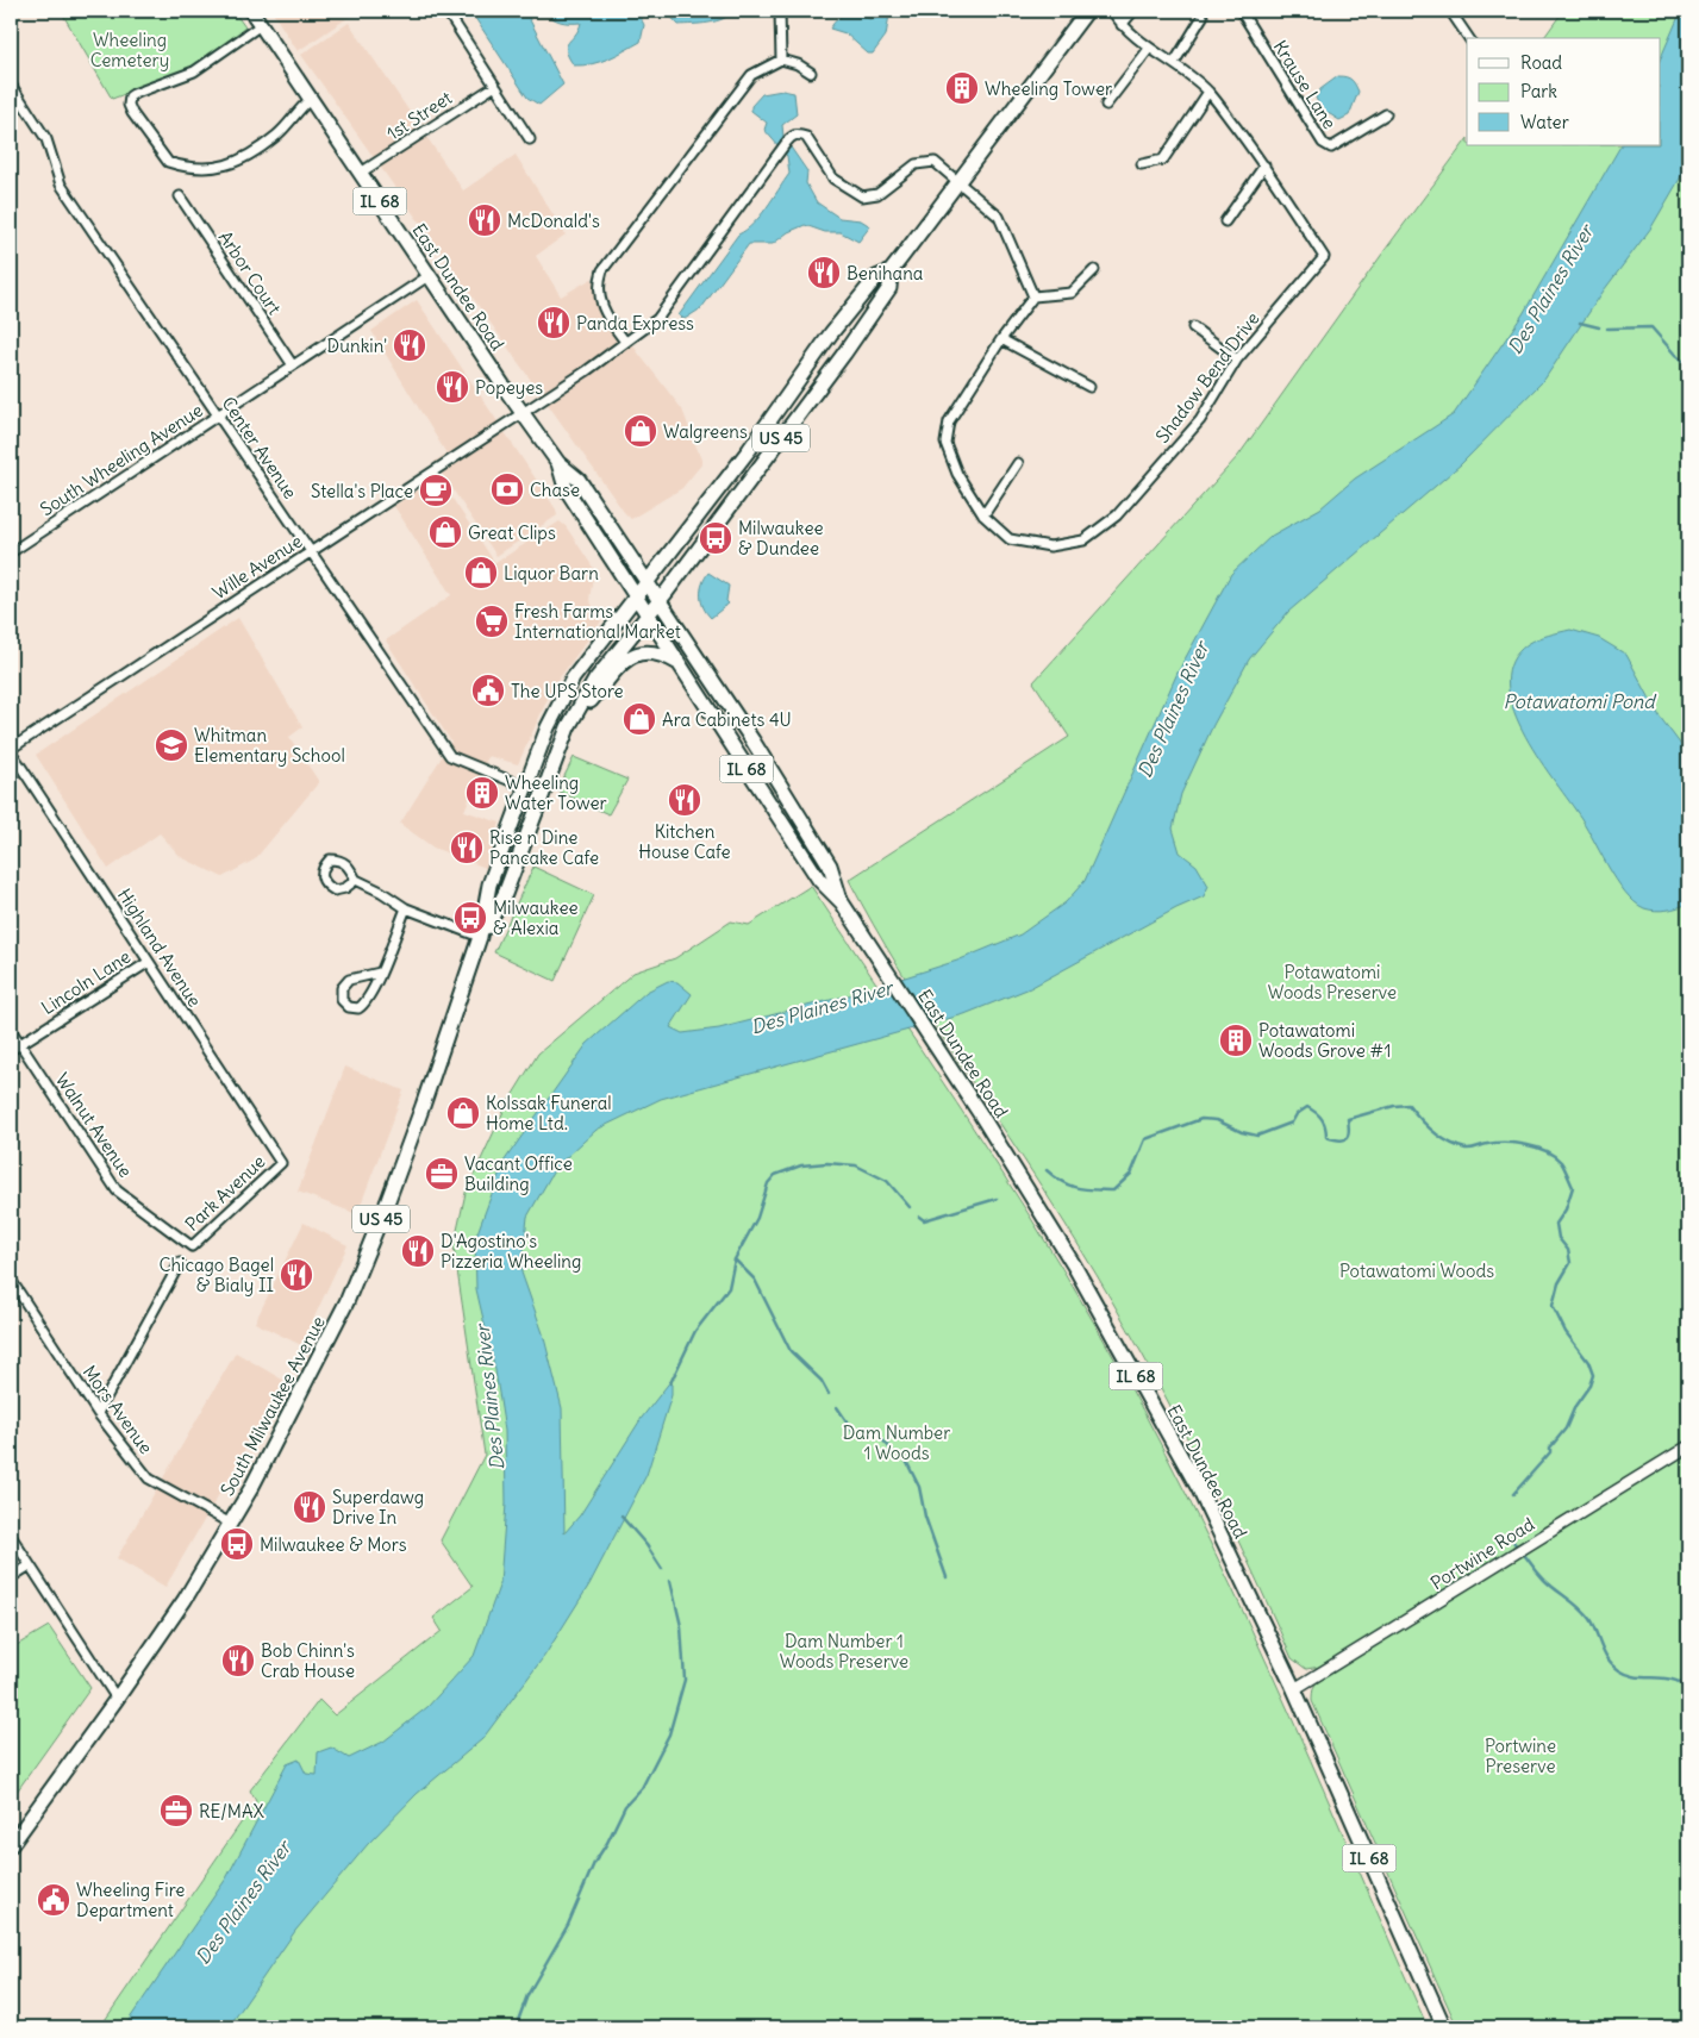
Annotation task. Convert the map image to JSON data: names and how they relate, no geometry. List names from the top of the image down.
{
  "streets": {
    "main road": [
      "IL 68",
      "East Dundee Road",
      "US 45",
      "South Milwaukee Avenue"
    ],
    "street": [
      "Krause Lane",
      "1st Street",
      "Arbor Court",
      "Shadow Bend Drive",
      "Center Avenue",
      "South Wheeling Avenue",
      "Wille Avenue",
      "Highland Avenue",
      "Lincoln Lane",
      "Walnut Avenue",
      "Park Avenue",
      "Mors Avenue",
      "Portwine Road"
    ]
  },
  "crossings": [
    ["1st Street", "East Dundee Road"],
    ["Arbor Court", "South Wheeling Avenue"],
    ["East Dundee Road", "US 45"],
    ["East Dundee Road", "South Wheeling Avenue"],
    ["East Dundee Road", "Wille Avenue"],
    ["East Dundee Road", "South Milwaukee Avenue"],
    ["East Dundee Road", "Portwine Road"],
    ["US 45", "Wille Avenue"],
    ["US 45", "South Milwaukee Avenue"],
    ["Center Avenue", "South Wheeling Avenue"],
    ["Center Avenue", "Wille Avenue"],
    ["Center Avenue", "South Milwaukee Avenue"],
    ["Wille Avenue", "Highland Avenue"],
    ["Highland Avenue", "Lincoln Lane"],
    ["Highland Avenue", "Park Avenue"],
    ["Lincoln Lane", "Walnut Avenue"],
    ["Walnut Avenue", "Park Avenue"],
    ["South Milwaukee Avenue", "Mors Avenue"]
  ],
  "water": ["Des Plaines River", "Potawatomi Pond"],
  "parks": [
    "Wheeling Cemetery",
    "Potawatomi Woods Preserve",
    "Potawatomi Woods",
    "Dam Number 1 Woods",
    "Dam Number 1 Woods Preserve",
    "Portwine Preserve"
  ],
  "places": {
    "building": ["Wheeling Tower", "Wheeling Water Tower", "Potawatomi Woods Grove #1"],
    "restaurant": [
      "McDonald's",
      "Benihana",
      "Panda Express",
      "Dunkin'",
      "Popeyes",
      "Kitchen House Cafe",
      "Rise n Dine Pancake Cafe",
      "D'Agostino's Pizzeria Wheeling",
      "Chicago Bagel & Bialy II",
      "Superdawg Drive In",
      "Bob Chinn's Crab House"
    ],
    "shop": [
      "Walgreens",
      "Great Clips",
      "Liquor Barn",
      "Ara Cabinets 4U",
      "Kolssak Funeral Home Ltd."
    ],
    "bank": ["Chase"],
    "cafe": ["Stella's Place"],
    "bus stop": ["Milwaukee & Dundee", "Milwaukee & Alexia", "Milwaukee & Mors"],
    "supermarket": ["Fresh Farms International Market"],
    "public building": ["The UPS Store", "Wheeling Fire Department"],
    "school or university": ["Whitman Elementary School"],
    "office": ["Vacant Office Building", "RE/MAX"]
  },
  "legend": ["Road", "Park", "Water"]
}
